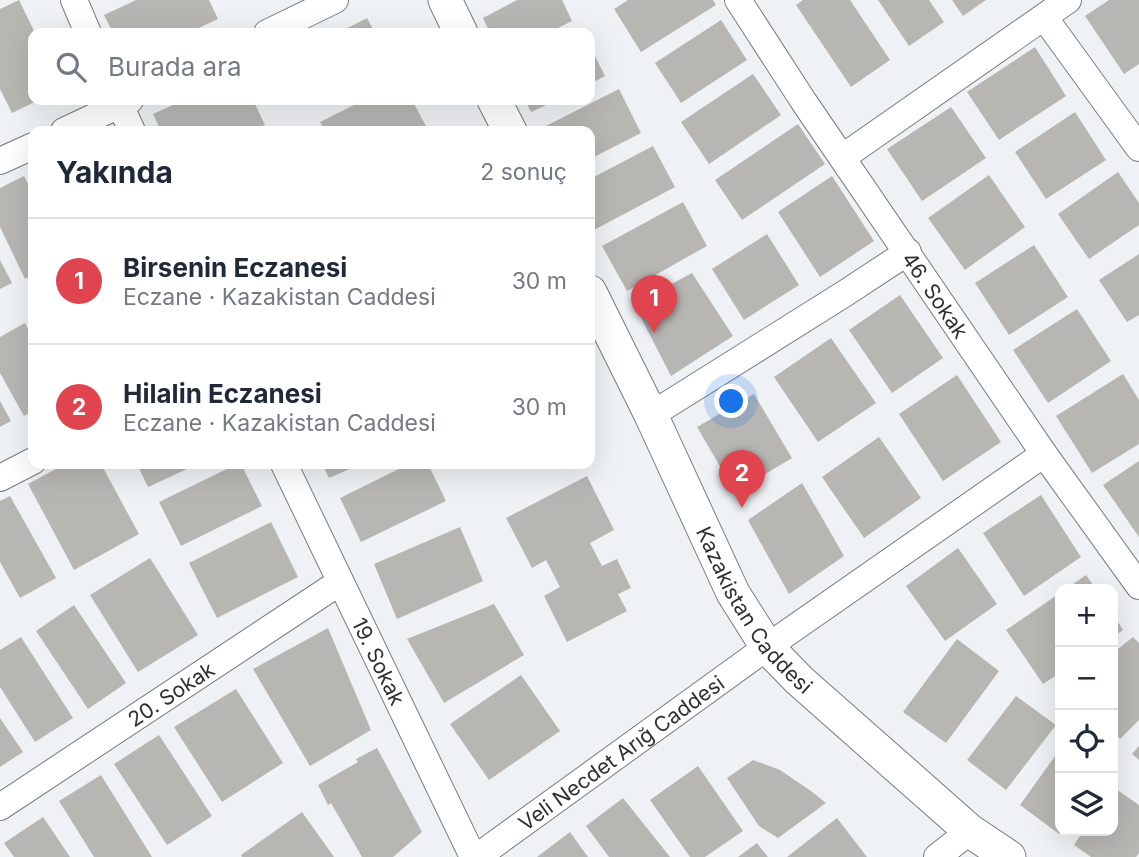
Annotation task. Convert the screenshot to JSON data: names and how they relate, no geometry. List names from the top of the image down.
{
  "streets": {
    "main road": ["Kazakistan Caddesi"],
    "street": [
      "46. Sokak",
      "19. Sokak",
      "20. Sokak",
      "Veli Necdet Arığ Caddesi"
    ]
  },
  "crossings": [
    ["46. Sokak", "Veli Necdet Arığ Caddesi"],
    ["Kazakistan Caddesi", "Veli Necdet Arığ Caddesi"],
    ["19. Sokak", "20. Sokak"],
    ["19. Sokak", "Veli Necdet Arığ Caddesi"]
  ],
  "page": {
    "search": "Burada ara",
    "heading": ["Yakında", "2 sonuç"],
    "list": [
      {
        "mark": "1",
        "name": "Birsenin Eczanesi",
        "note": "Eczane · Kazakistan Caddesi",
        "value": "30 m"
      },
      {
        "mark": "2",
        "name": "Hilalin Eczanesi",
        "note": "Eczane · Kazakistan Caddesi",
        "value": "30 m"
      }
    ],
    "pins": ["1", "2"],
    "map_buttons": ["+", "−"]
  }
}
